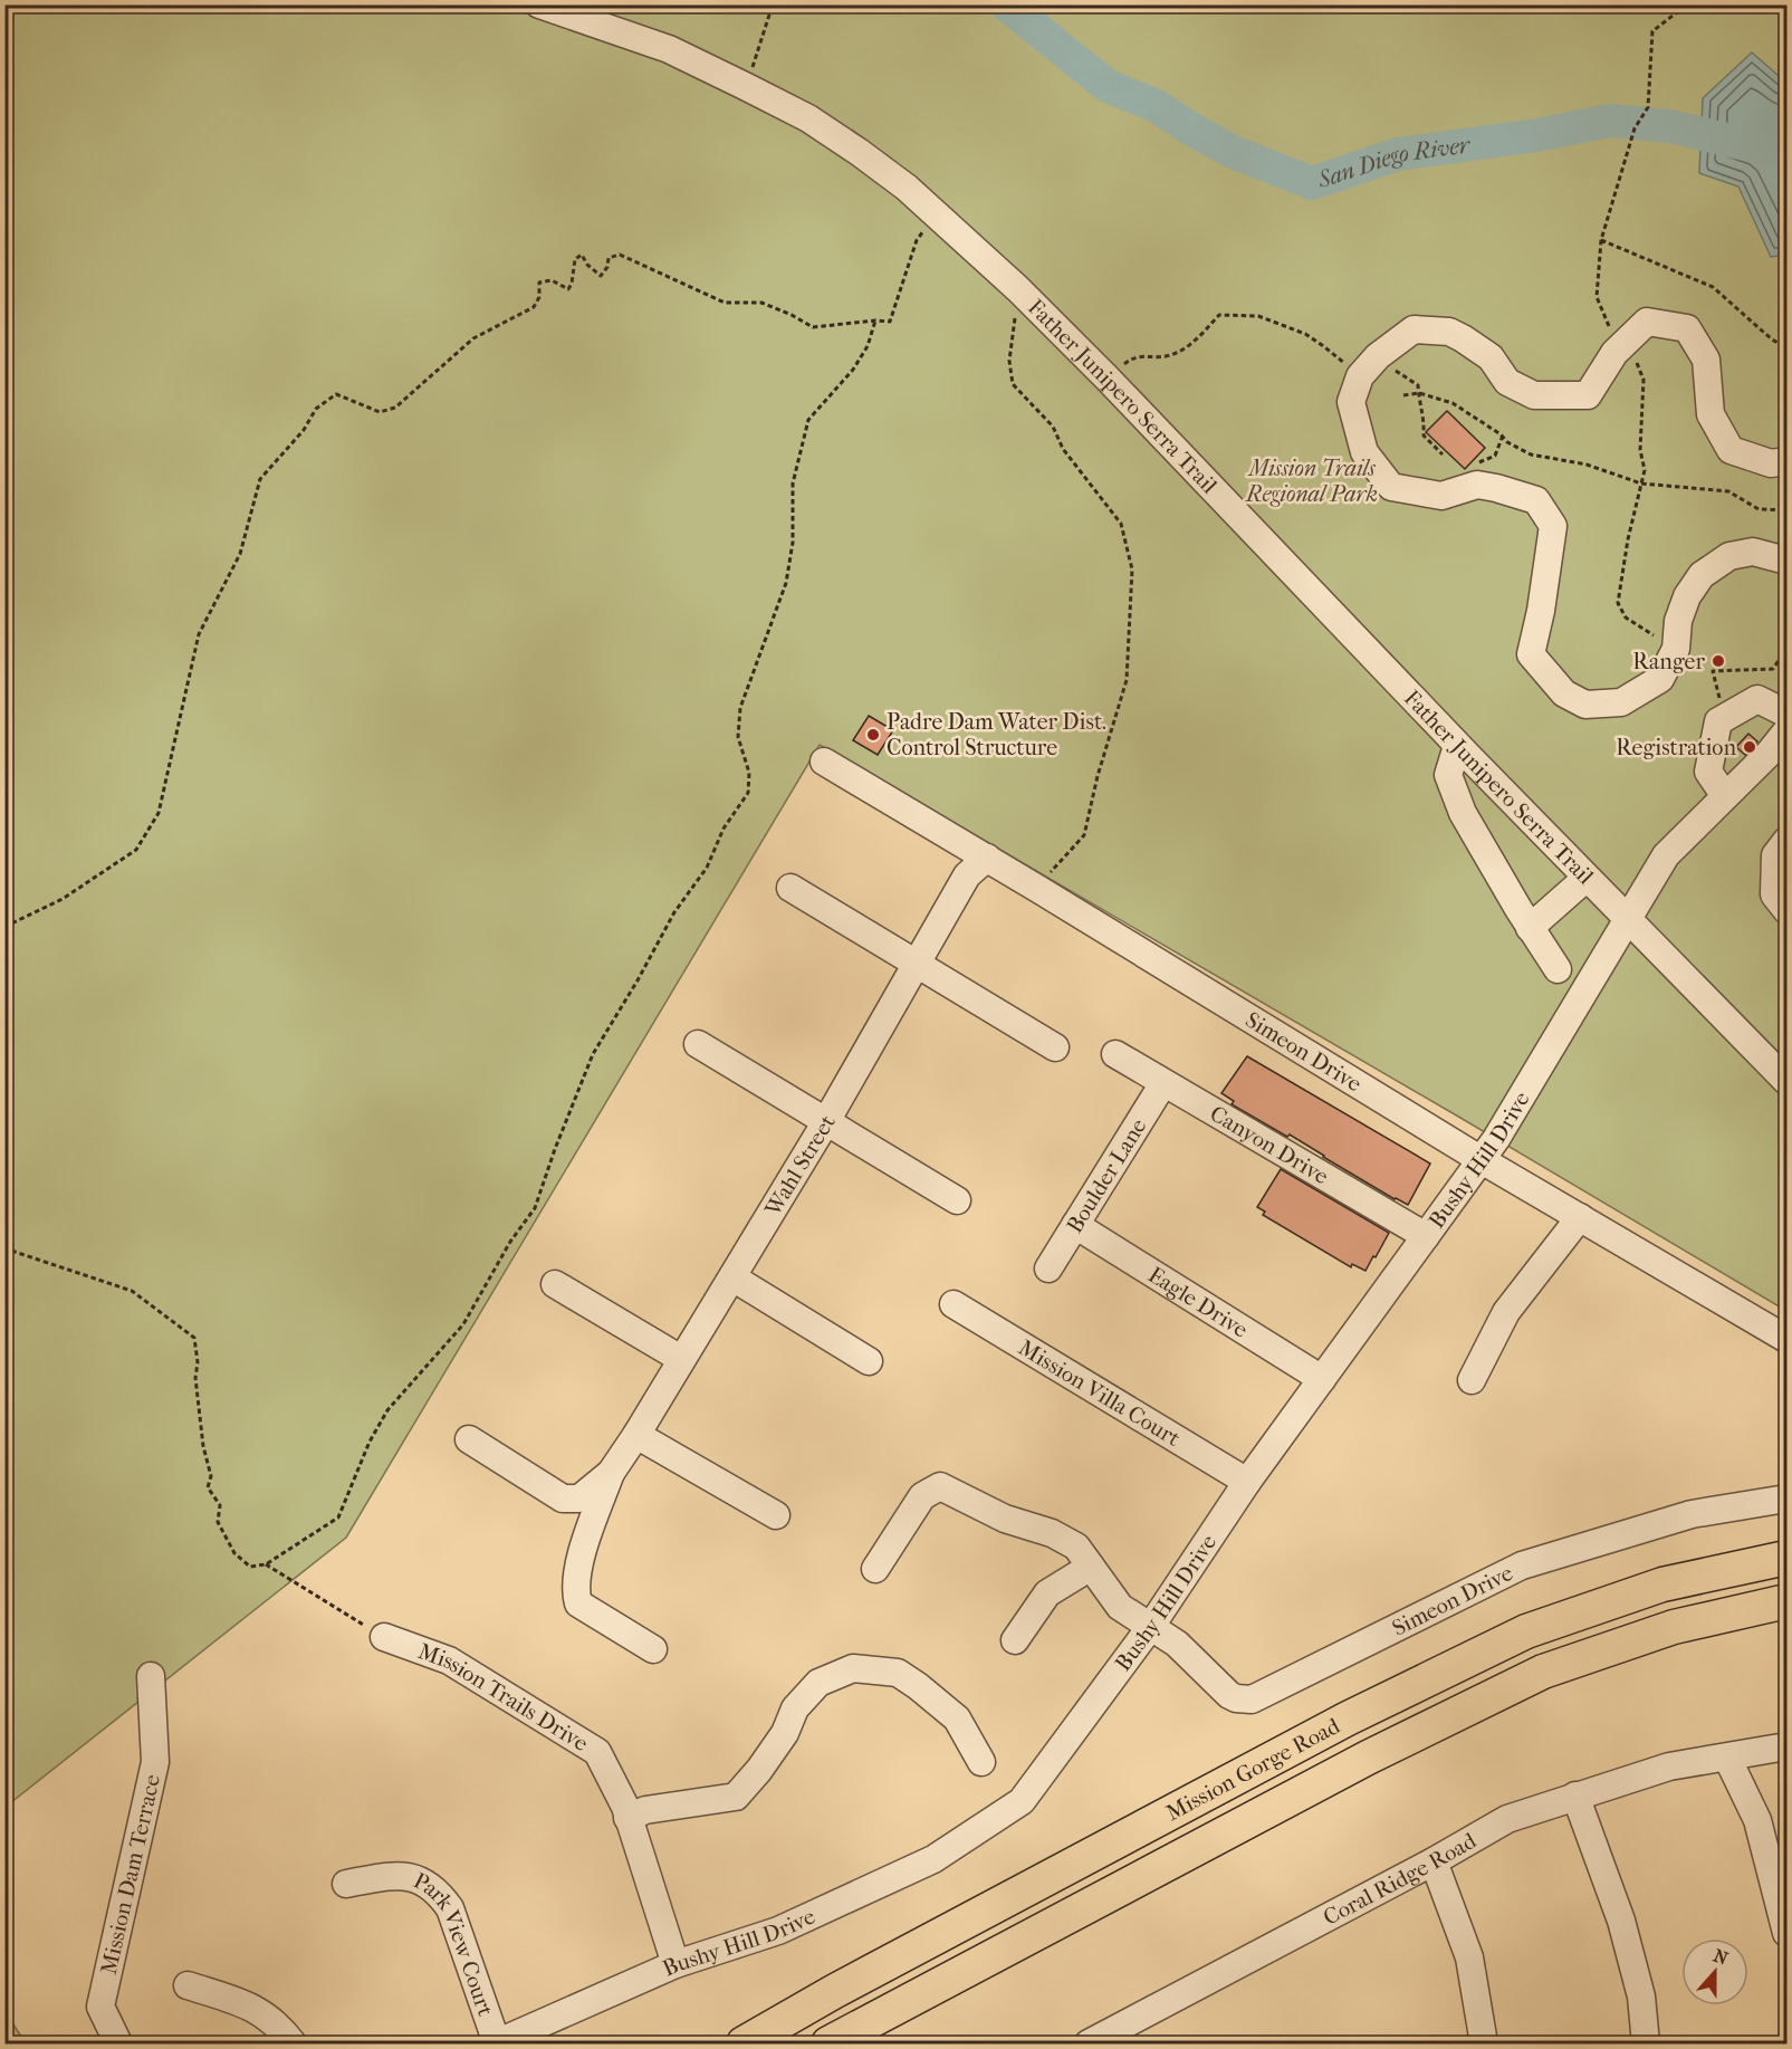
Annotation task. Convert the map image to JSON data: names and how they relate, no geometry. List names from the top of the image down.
{
  "streets": {
    "main road": ["Mission Gorge Road"],
    "street": [
      "Father Junipero Serra Trail",
      "Simeon Drive",
      "Canyon Drive",
      "Bushy Hill Drive",
      "Wahl Street",
      "Boulder Lane",
      "Eagle Drive",
      "Mission Villa Court",
      "Mission Trails Drive",
      "Mission Dam Terrace",
      "Coral Ridge Road",
      "Park View Court"
    ]
  },
  "crossings": [
    ["Father Junipero Serra Trail", "Bushy Hill Drive"],
    ["Simeon Drive", "Bushy Hill Drive"],
    ["Simeon Drive", "Wahl Street"],
    ["Canyon Drive", "Bushy Hill Drive"],
    ["Canyon Drive", "Boulder Lane"],
    ["Bushy Hill Drive", "Eagle Drive"],
    ["Bushy Hill Drive", "Mission Villa Court"],
    ["Bushy Hill Drive", "Mission Trails Drive"],
    ["Bushy Hill Drive", "Park View Court"],
    ["Boulder Lane", "Eagle Drive"]
  ],
  "water": ["San Diego River"],
  "parks": ["Mission Trails Regional Park"],
  "places": ["Ranger", "Padre Dam Water Dist. Control Structure", "Registration"],
  "north": "top"
}
